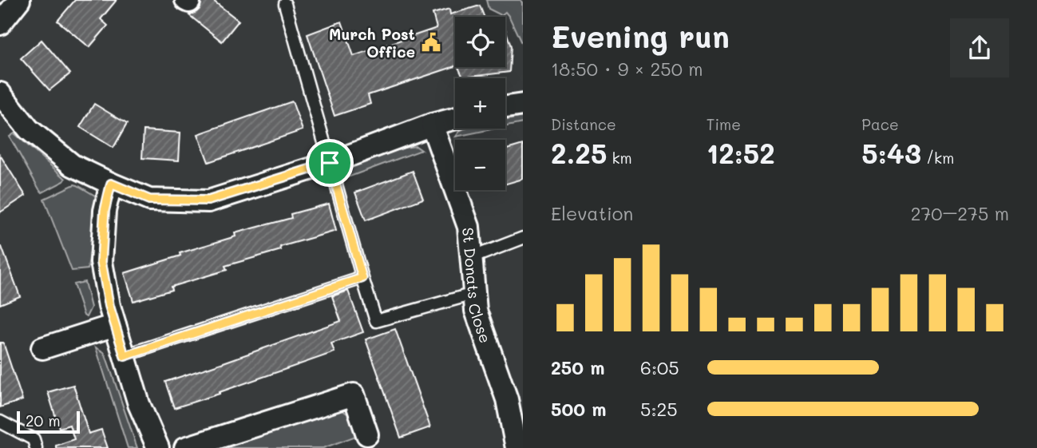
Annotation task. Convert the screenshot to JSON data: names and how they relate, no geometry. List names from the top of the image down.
{
  "streets": {
    "street": ["St Donats Close"]
  },
  "places": {
    "public building": ["Murch Post Office"]
  },
  "scale_bar": "20 m",
  "page": {
    "heading": ["Evening run", "18:50 · 9 × 250 m"],
    "map_buttons": ["+", "−"],
    "stats": [
      ["Distance", "2.25 km"],
      ["Time", "12:52"],
      ["Pace", "5:43 /km"]
    ],
    "chart": ["Elevation", "270–275 m"],
    "list": [
      {
        "name": "250 m",
        "note": "6:05"
      },
      {
        "name": "500 m",
        "note": "5:25"
      }
    ],
    "scale": "20 m"
  }
}
